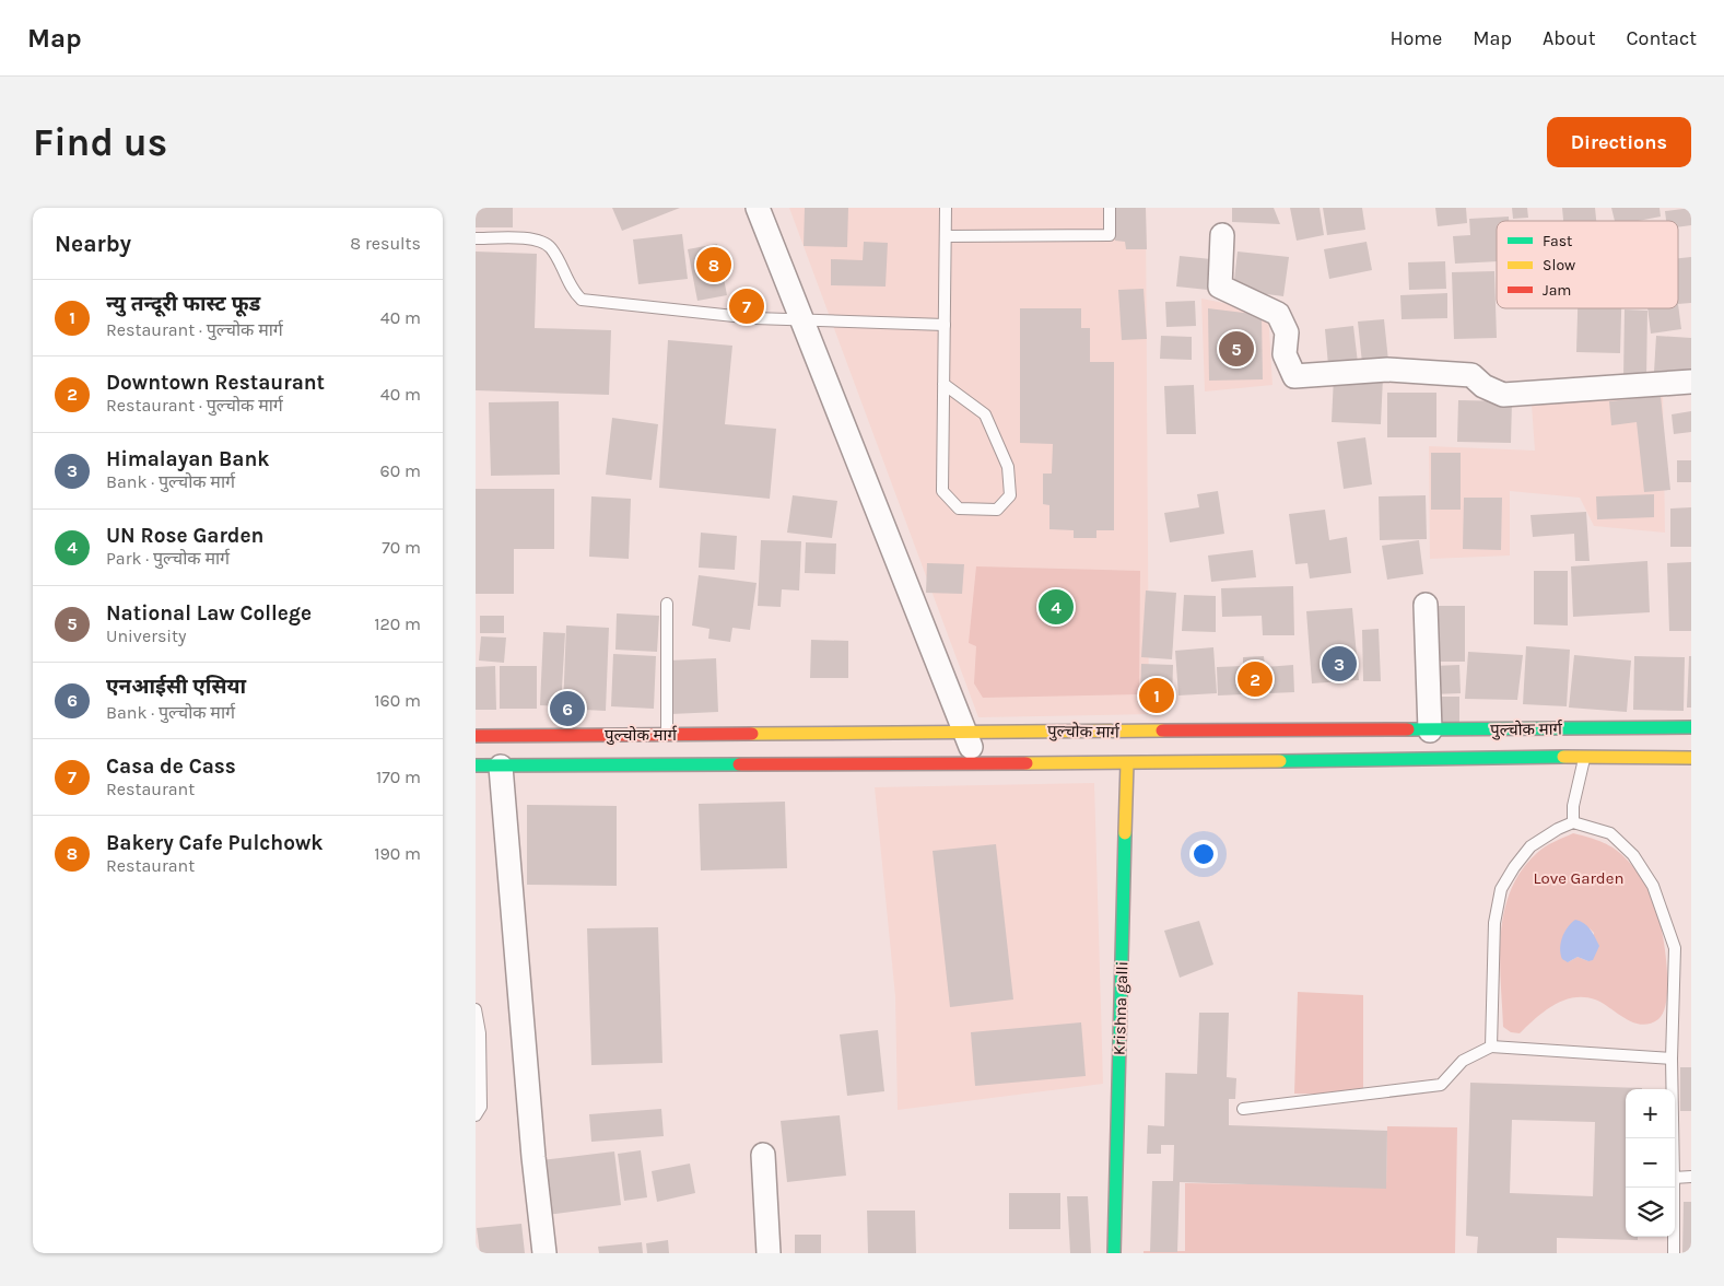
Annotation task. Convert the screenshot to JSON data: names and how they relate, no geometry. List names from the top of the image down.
{
  "streets": {
    "main road": ["पुल्चोक मार्ग", "Krishna galli"]
  },
  "crossings": [
    ["पुल्चोक मार्ग", "Krishna galli"]
  ],
  "parks": ["Love Garden"],
  "legend": ["Fast", "Slow", "Jam"],
  "page": {
    "header": "Map",
    "nav": [
      "Home",
      "Map",
      "About",
      "Contact"
    ],
    "buttons": "Directions",
    "title": "Find us",
    "heading": ["Nearby", "8 results"],
    "pins": [
      "8",
      "7",
      "5",
      "4",
      "3",
      "2",
      "1",
      "6"
    ],
    "list": [
      {
        "mark": "1",
        "name": "न्यु तन्दूरी फास्ट फूड",
        "note": "Restaurant · पुल्चोक मार्ग",
        "value": "40 m"
      },
      {
        "mark": "2",
        "name": "Downtown Restaurant",
        "note": "Restaurant · पुल्चोक मार्ग",
        "value": "40 m"
      },
      {
        "mark": "3",
        "name": "Himalayan Bank",
        "note": "Bank · पुल्चोक मार्ग",
        "value": "60 m"
      },
      {
        "mark": "4",
        "name": "UN Rose Garden",
        "note": "Park · पुल्चोक मार्ग",
        "value": "70 m"
      },
      {
        "mark": "5",
        "name": "National Law College",
        "note": "University",
        "value": "120 m"
      },
      {
        "mark": "6",
        "name": "एनआईसी एसिया",
        "note": "Bank · पुल्चोक मार्ग",
        "value": "160 m"
      },
      {
        "mark": "7",
        "name": "Casa de Cass",
        "note": "Restaurant",
        "value": "170 m"
      },
      {
        "mark": "8",
        "name": "Bakery Cafe Pulchowk",
        "note": "Restaurant",
        "value": "190 m"
      }
    ],
    "map_buttons": ["+", "−"]
  }
}
